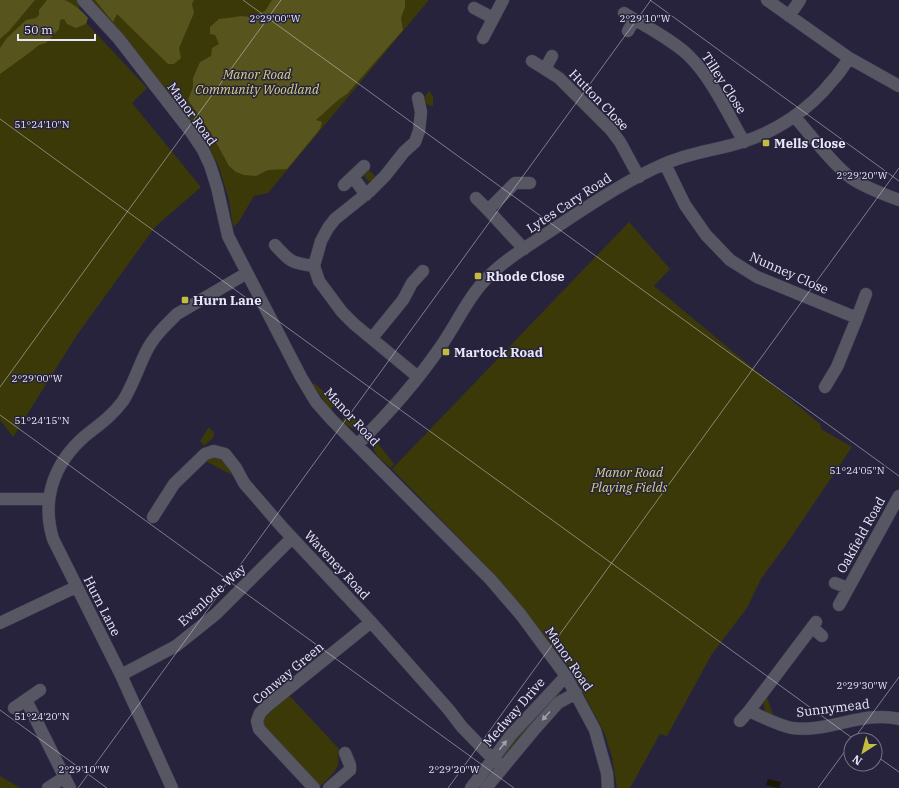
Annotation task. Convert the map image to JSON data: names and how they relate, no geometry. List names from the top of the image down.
{
  "streets": {
    "street": [
      "Tilley Close",
      "Hutton Close",
      "Manor Road",
      "Lytes Cary Road",
      "Nunney Close",
      "Oakfield Road",
      "Waveney Road",
      "Evenlode Way",
      "Hurn Lane",
      "Conway Green",
      "Sunnymead",
      "Medway Drive"
    ]
  },
  "crossings": [
    ["Tilley Close", "Lytes Cary Road"],
    ["Hutton Close", "Lytes Cary Road"],
    ["Manor Road", "Lytes Cary Road"],
    ["Manor Road", "Hurn Lane"],
    ["Manor Road", "Medway Drive"],
    ["Lytes Cary Road", "Nunney Close"],
    ["Waveney Road", "Evenlode Way"],
    ["Waveney Road", "Conway Green"],
    ["Waveney Road", "Medway Drive"],
    ["Evenlode Way", "Hurn Lane"]
  ],
  "parks": ["Manor Road Community Woodland", "Manor Road Playing Fields"],
  "places": {
    "transit": [
      "Mells Close",
      "Rhode Close",
      "Hurn Lane",
      "Martock Road"
    ]
  },
  "scale_bar": "50 m",
  "north": "bottom left",
  "coordinates": [
    "2°29'00\"W",
    "2°29'10\"W",
    "51°24'10\"N",
    "2°29'20\"W",
    "51°24'15\"N",
    "51°24'05\"N",
    "2°29'30\"W",
    "51°24'20\"N"
  ]
}
